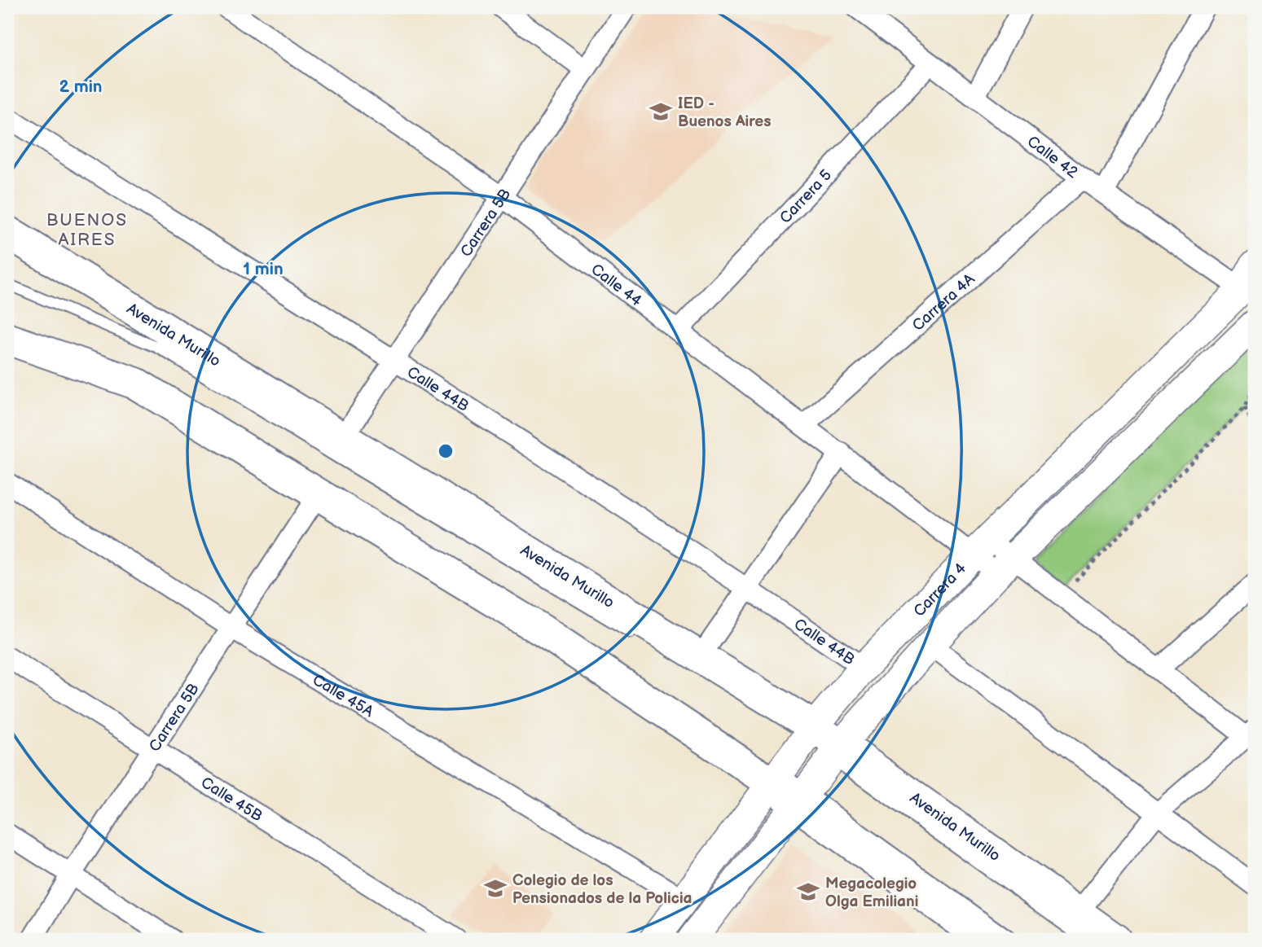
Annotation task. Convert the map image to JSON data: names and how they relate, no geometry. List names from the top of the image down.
{
  "streets": {
    "main road": ["Avenida Murillo"],
    "street": [
      "Calle 42",
      "Carrera 5",
      "Carrera 5B",
      "Calle 44",
      "Carrera 4A",
      "Calle 44B",
      "Carrera 4",
      "Calle 45A",
      "Calle 45B"
    ]
  },
  "crossings": [
    ["Calle 42", "Carrera 5"],
    ["Calle 42", "Carrera 4A"],
    ["Calle 42", "Carrera 4"],
    ["Carrera 5", "Calle 44"],
    ["Carrera 5B", "Calle 44"],
    ["Carrera 5B", "Avenida Murillo"],
    ["Carrera 5B", "Calle 44B"],
    ["Carrera 5B", "Calle 45A"],
    ["Carrera 5B", "Calle 45B"],
    ["Calle 44", "Carrera 4A"],
    ["Calle 44", "Carrera 4"],
    ["Avenida Murillo", "Carrera 4"],
    ["Calle 44B", "Carrera 4"],
    ["Carrera 4", "Calle 45A"]
  ],
  "districts": ["BUENOS AIRES"],
  "places": {
    "school or university": ["IED - Buenos Aires", "Colegio de los Pensionados de la Policia", "Megacolegio Olga Emiliani"]
  },
  "rings": ["2 min", "1 min"]
}
